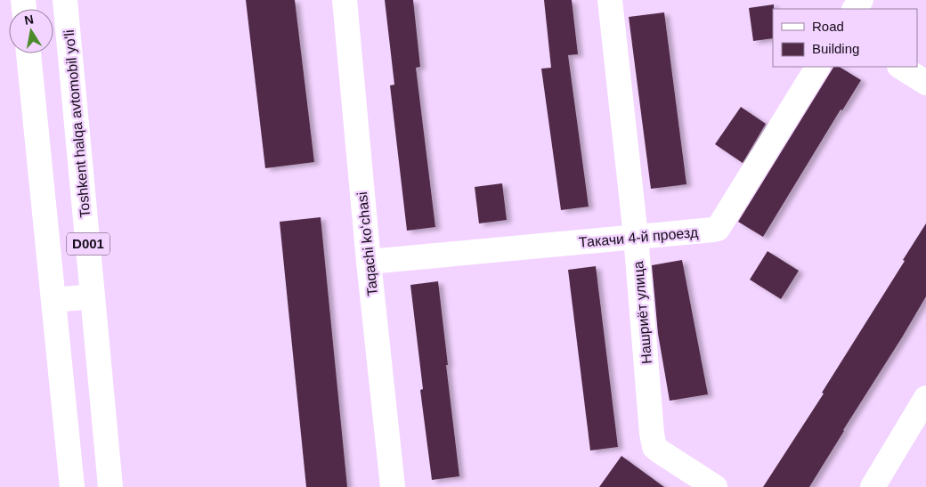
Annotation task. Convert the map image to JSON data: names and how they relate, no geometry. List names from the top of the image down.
{
  "streets": {
    "main road": [
      "Toshkent halqa avtomobil yo'li",
      "Такачи 4-й проезд",
      "D001",
      "Taqachi koʻchasi",
      "Нашриёт улица"
    ]
  },
  "crossings": [
    ["Такачи 4-й проезд", "Taqachi koʻchasi"],
    ["Такачи 4-й проезд", "Нашриёт улица"]
  ],
  "legend": ["Road", "Building"],
  "north": "top"
}
